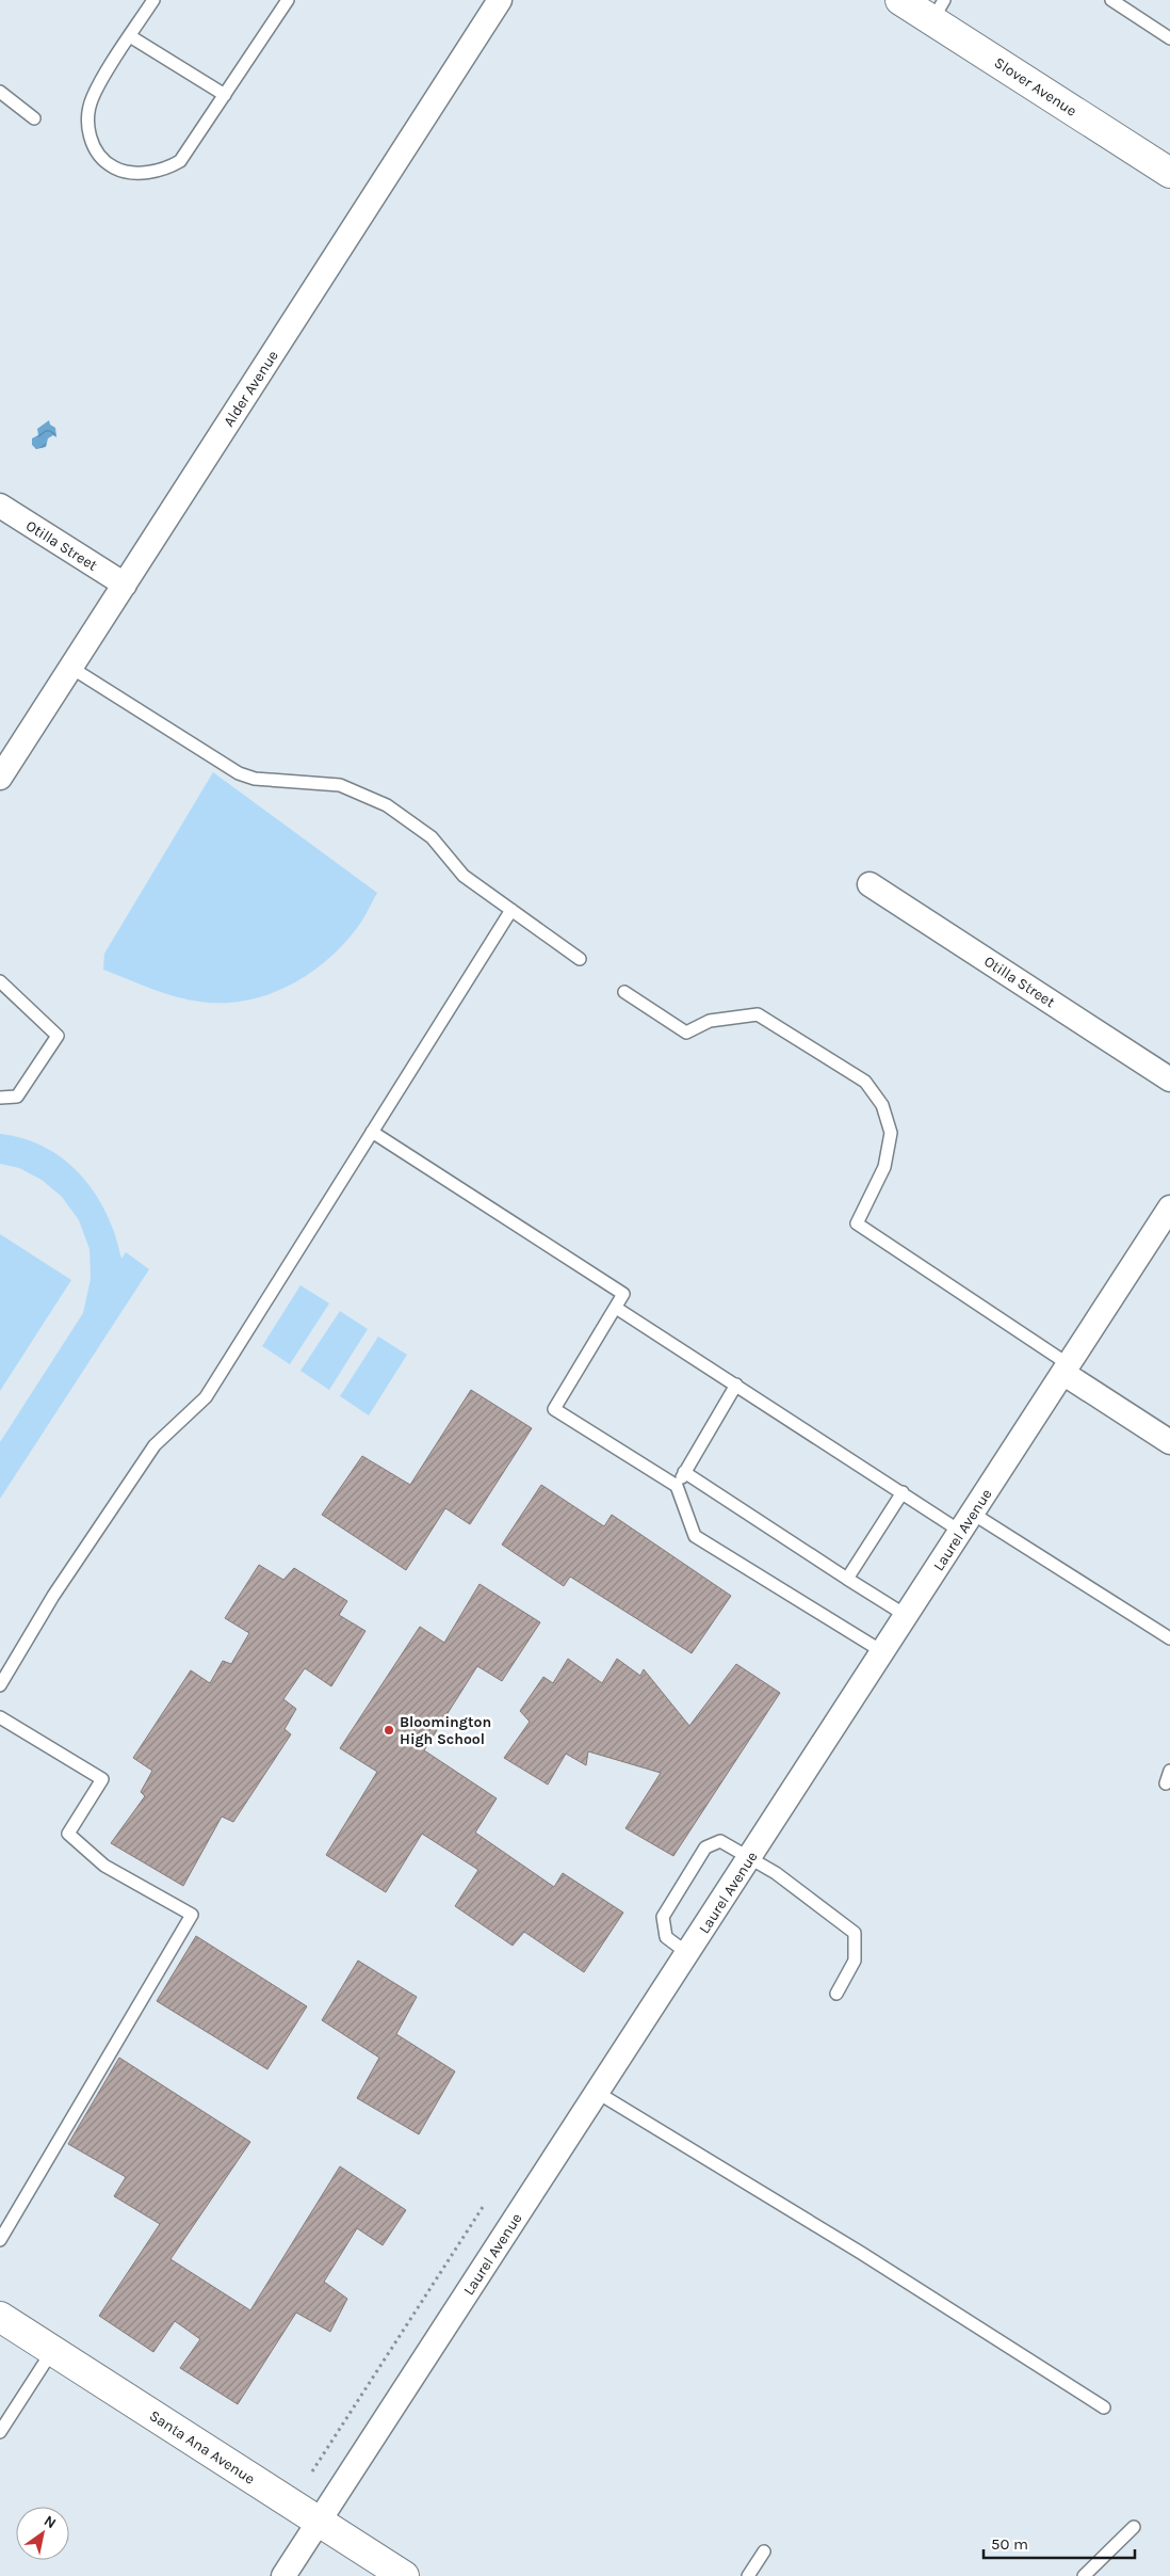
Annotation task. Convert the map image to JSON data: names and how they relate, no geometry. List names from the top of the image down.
{
  "streets": {
    "street": [
      "Slover Avenue",
      "Alder Avenue",
      "Otilla Street",
      "Laurel Avenue",
      "Santa Ana Avenue"
    ]
  },
  "crossings": [
    ["Alder Avenue", "Otilla Street"],
    ["Laurel Avenue", "Santa Ana Avenue"]
  ],
  "places": ["Bloomington High School"],
  "scale_bar": "50 m",
  "north": "top right"
}
